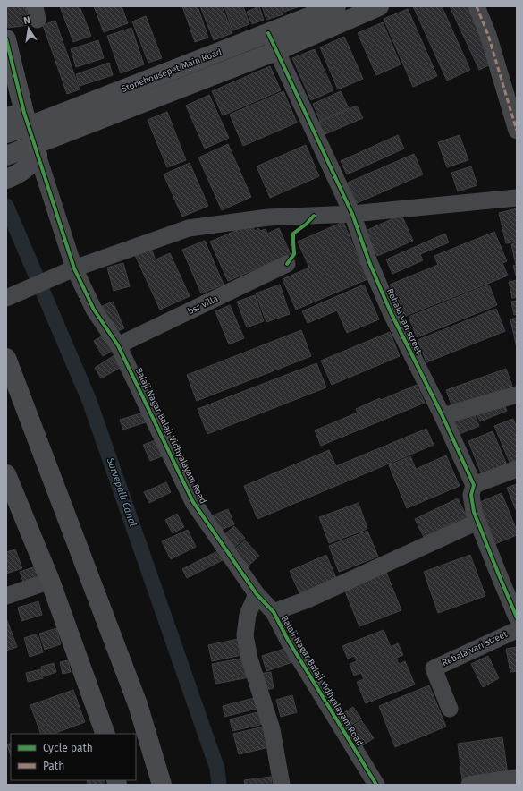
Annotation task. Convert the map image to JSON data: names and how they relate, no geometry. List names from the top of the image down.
{
  "streets": {
    "main road": ["Stonehousepet Main Road", "Balaji Nagar Balaji Vidhyalayam Road"],
    "street": ["bsr villa", "Rebala vari street"]
  },
  "crossings": [
    ["Stonehousepet Main Road", "Rebala vari street"],
    ["Stonehousepet Main Road", "Balaji Nagar Balaji Vidhyalayam Road"],
    ["bsr villa", "Balaji Nagar Balaji Vidhyalayam Road"]
  ],
  "water": ["Survepalli Canal"],
  "legend": ["Cycle path", "Path"],
  "north": "top"
}
